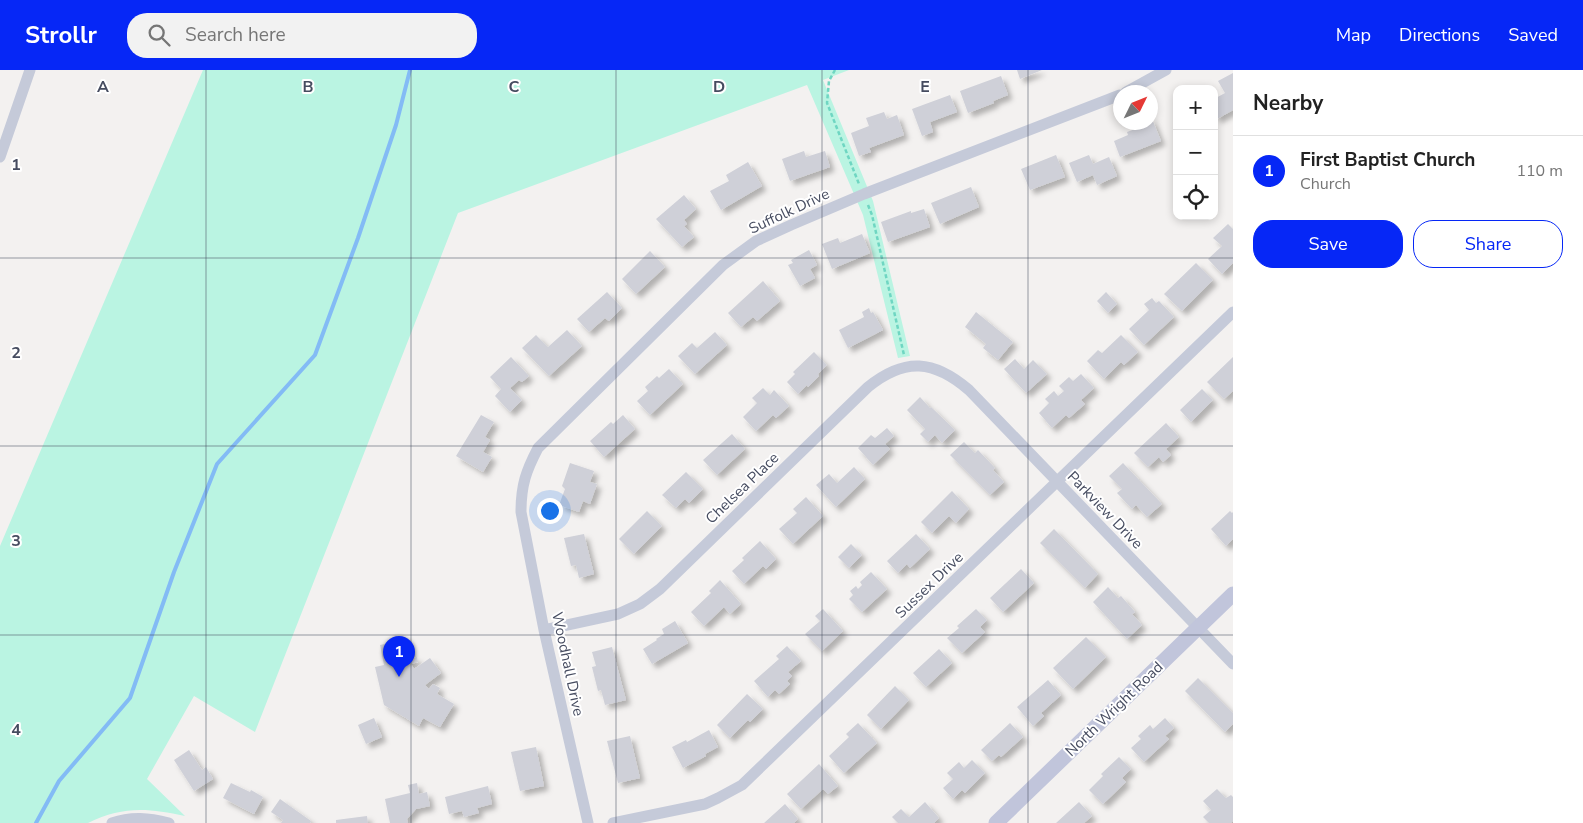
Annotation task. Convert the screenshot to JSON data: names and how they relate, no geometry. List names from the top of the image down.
{
  "streets": {
    "main road": ["North Wright Road"],
    "street": [
      "Suffolk Drive",
      "Chelsea Place",
      "Parkview Drive",
      "Sussex Drive",
      "Woodhall Drive"
    ]
  },
  "crossings": [
    ["Suffolk Drive", "Woodhall Drive"],
    ["Chelsea Place", "Parkview Drive"],
    ["Chelsea Place", "Woodhall Drive"],
    ["Parkview Drive", "Sussex Drive"],
    ["Parkview Drive", "North Wright Road"]
  ],
  "north": "top right",
  "page": {
    "header": "Strollr",
    "search": "Search here",
    "nav": ["Map", "Directions", "Saved"],
    "heading": "Nearby",
    "map_buttons": ["+", "−"],
    "list": [
      {
        "mark": "1",
        "name": "First Baptist Church",
        "note": "Church",
        "value": "110 m"
      }
    ],
    "buttons": ["Save", "Share"],
    "pins": "1"
  },
  "grid": {
    "columns": [
      "A",
      "B",
      "C",
      "D",
      "E"
    ],
    "rows": [
      "1",
      "2",
      "3",
      "4"
    ]
  }
}
